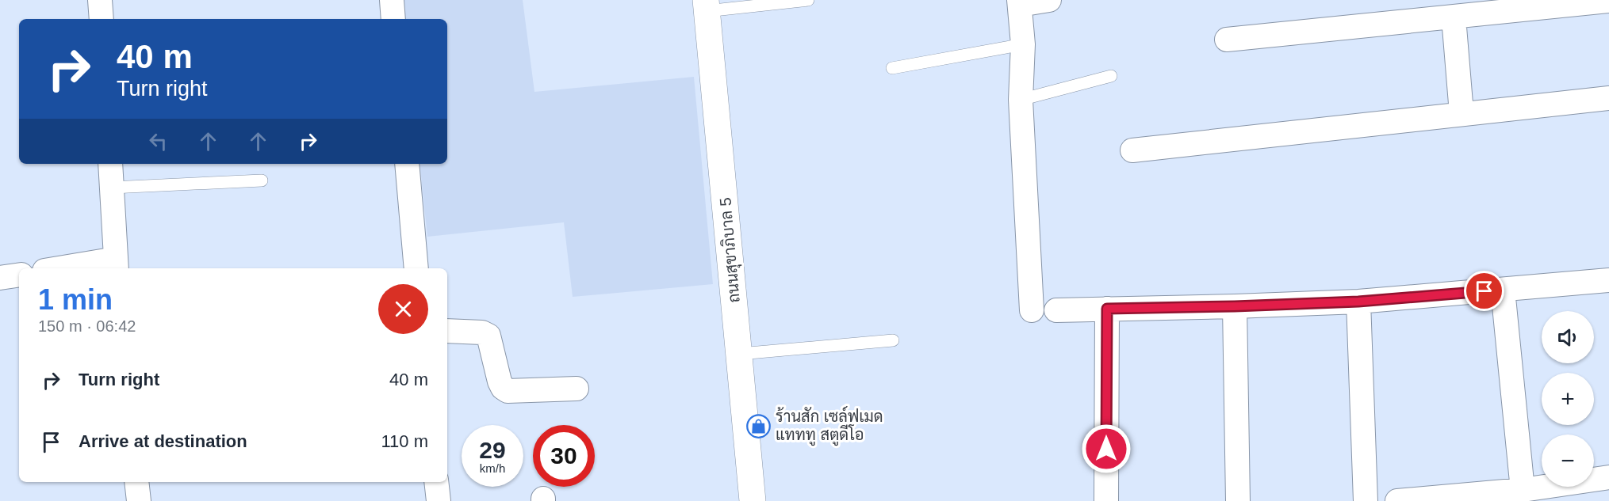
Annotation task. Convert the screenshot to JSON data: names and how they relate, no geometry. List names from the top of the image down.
{
  "streets": {
    "street": ["ถนนสุขาภิบาล 5"]
  },
  "places": {
    "shop": ["ร้านสัก เซล์ฟเมด แทททู สตูดีโอ"]
  },
  "page": {
    "turn": ["40 m", "Turn right"],
    "heading": ["1 min", "150 m · 06:42"],
    "map_buttons": ["+", "−"],
    "list": [
      {
        "name": "Turn right",
        "value": "40 m"
      },
      {
        "name": "Arrive at destination",
        "value": "110 m"
      }
    ],
    "speed": "29 km/h",
    "limit": "30"
  }
}
